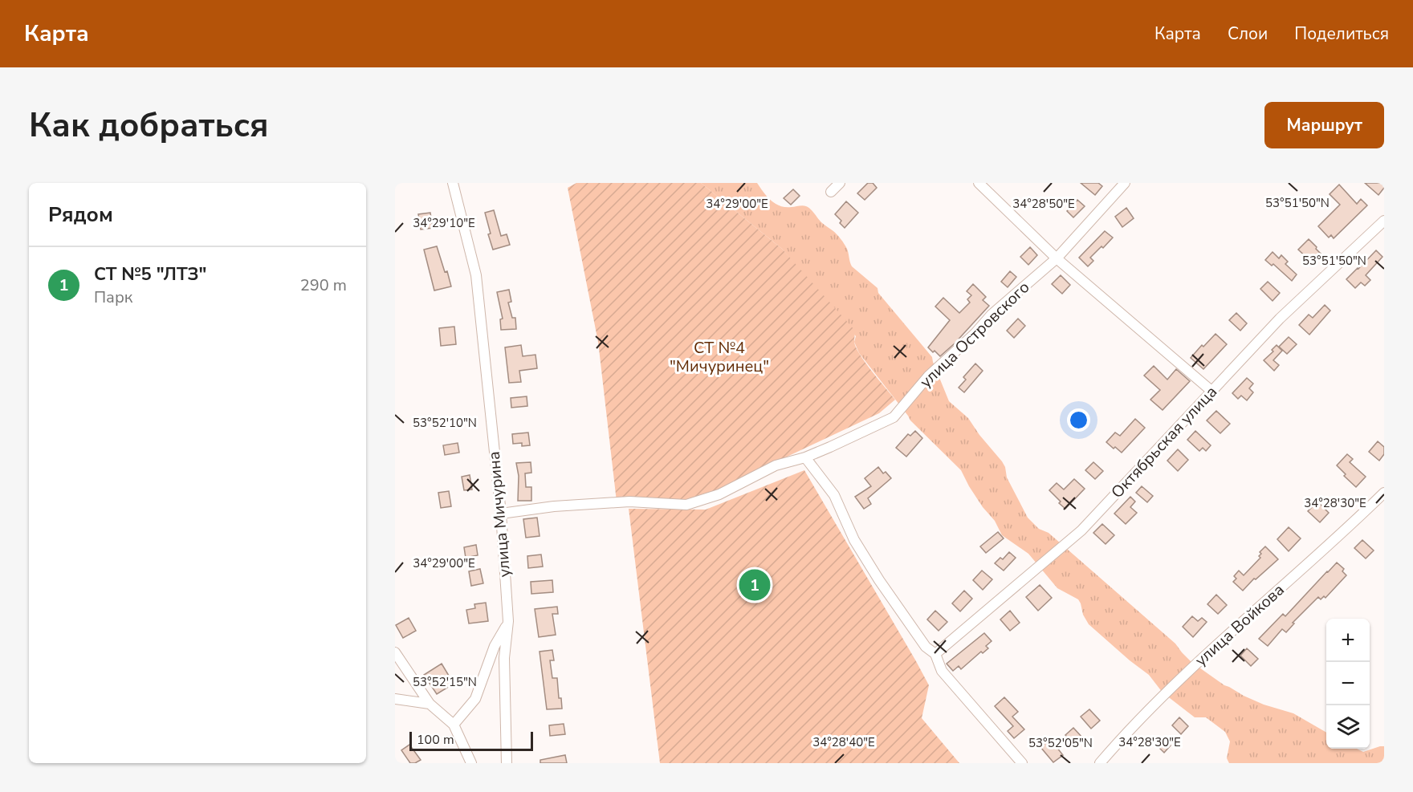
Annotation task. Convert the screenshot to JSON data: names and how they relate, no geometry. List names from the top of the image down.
{
  "streets": {
    "street": [
      "улица Островского",
      "Октябрьская улица",
      "улица Мичурина",
      "улица Войкова"
    ]
  },
  "crossings": [
    ["улица Островского", "улица Мичурина"]
  ],
  "parks": ["СТ №4 \"Мичуринец\""],
  "scale_bar": "100 m",
  "page": {
    "header": "Карта",
    "nav": ["Карта", "Слои", "Поделиться"],
    "buttons": "Маршрут",
    "title": "Как добраться",
    "heading": "Рядом",
    "list": [
      {
        "mark": "1",
        "name": "СТ №5 \"ЛТЗ\"",
        "note": "Парк",
        "value": "290 m"
      }
    ],
    "pins": "1",
    "map_buttons": ["+", "−"],
    "scale": "100 m"
  },
  "coordinates": [
    "53°51'50\"N",
    "34°29'00\"E",
    "34°28'50\"E",
    "34°29'10\"E",
    "53°52'10\"N",
    "34°28'30\"E",
    "53°52'15\"N",
    "34°28'40\"E",
    "53°52'05\"N"
  ]
}
